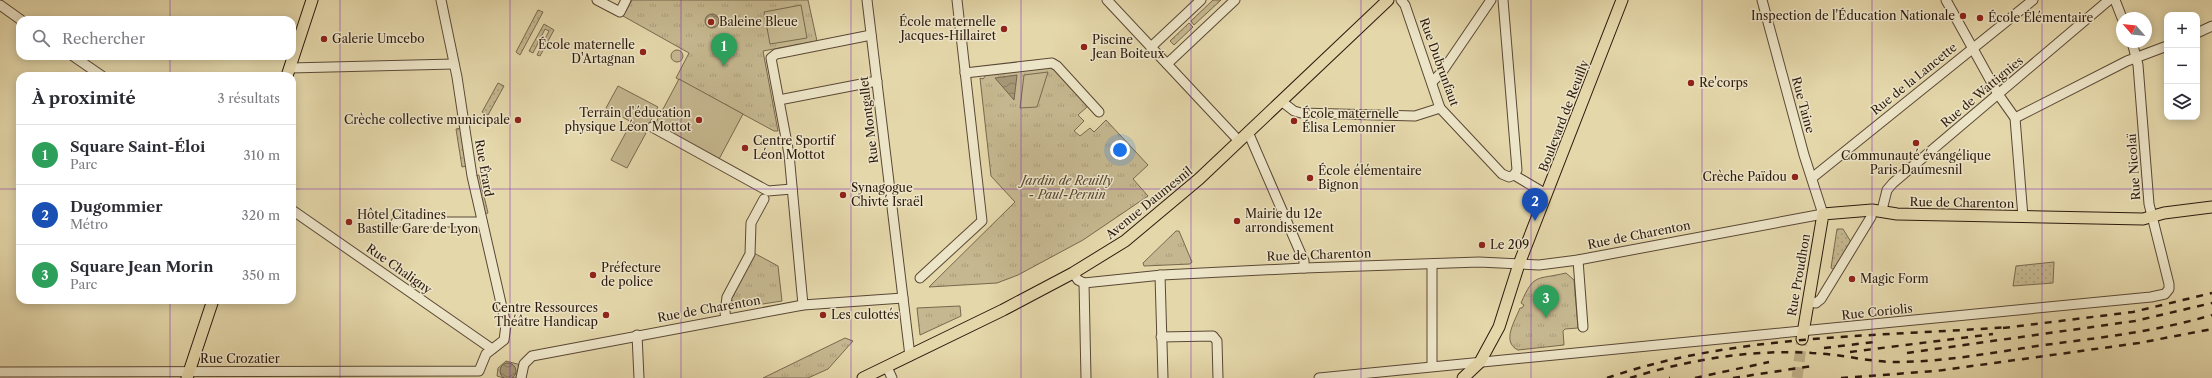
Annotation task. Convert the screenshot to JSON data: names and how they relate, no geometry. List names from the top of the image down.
{
  "streets": {
    "main road": [
      "Boulevard de Reuilly",
      "Avenue Daumesnil",
      "Rue de Charenton",
      "Rue Proudhon"
    ],
    "street": [
      "Rue Dubrunfaut",
      "Rue de la Lancette",
      "Rue de Wattignies",
      "Rue Taine",
      "Rue Montgallet",
      "Rue Nicolaï",
      "Rue Érard",
      "Rue Chaligny",
      "Rue Coriolis",
      "Rue Crozatier"
    ]
  },
  "crossings": [
    ["Rue de la Lancette", "Rue Taine"],
    ["Rue de Wattignies", "Rue de Charenton"],
    ["Rue de Wattignies", "Rue Proudhon"],
    ["Rue Taine", "Rue de Charenton"],
    ["Rue Taine", "Rue Proudhon"],
    ["Boulevard de Reuilly", "Rue de Charenton"],
    ["Boulevard de Reuilly", "Rue Coriolis"],
    ["Rue Montgallet", "Avenue Daumesnil"],
    ["Rue Montgallet", "Rue de Charenton"],
    ["Rue Nicolaï", "Rue de Charenton"],
    ["Rue Nicolaï", "Rue Coriolis"],
    ["Rue Érard", "Rue Chaligny"],
    ["Rue Érard", "Rue Crozatier"],
    ["Rue de Charenton", "Rue Proudhon"],
    ["Rue Chaligny", "Rue Crozatier"],
    ["Rue Proudhon", "Rue Coriolis"]
  ],
  "parks": ["Jardin de Reuilly - Paul-Pernin"],
  "places": [
    "Inspection de l'Éducation Nationale",
    "École Élémentaire",
    "Baleine Bleue",
    "École maternelle Jacques-Hillairet",
    "Galerie Umcebo",
    "Piscine Jean Boiteux",
    "École maternelle D'Artagnan",
    "Re'corps",
    "Crèche collective municipale",
    "Terrain d'éducation physique Léon Mottot",
    "École maternelle Élisa Lemonnier",
    "Communauté évangélique Paris Daumesnil",
    "Centre Sportif Léon Mottot",
    "Crèche Païdou",
    "École élémentaire Bignon",
    "Synagogue Chivté Israël",
    "Mairie du 12e arrondissement",
    "Hôtel Citadines Bastille Gare de Lyon",
    "Le 209",
    "Préfecture de police",
    "Magic Form",
    "Centre Ressources Théâtre Handicap",
    "Les culottés"
  ],
  "north": "top left",
  "page": {
    "map_buttons": ["+", "−"],
    "search": "Rechercher",
    "pins": ["1", "2", "3"],
    "heading": ["À proximité", "3 résultats"],
    "list": [
      {
        "mark": "1",
        "name": "Square Saint-Éloi",
        "note": "Parc",
        "value": "310 m"
      },
      {
        "mark": "2",
        "name": "Dugommier",
        "note": "Métro",
        "value": "320 m"
      },
      {
        "mark": "3",
        "name": "Square Jean Morin",
        "note": "Parc",
        "value": "350 m"
      }
    ]
  }
}
